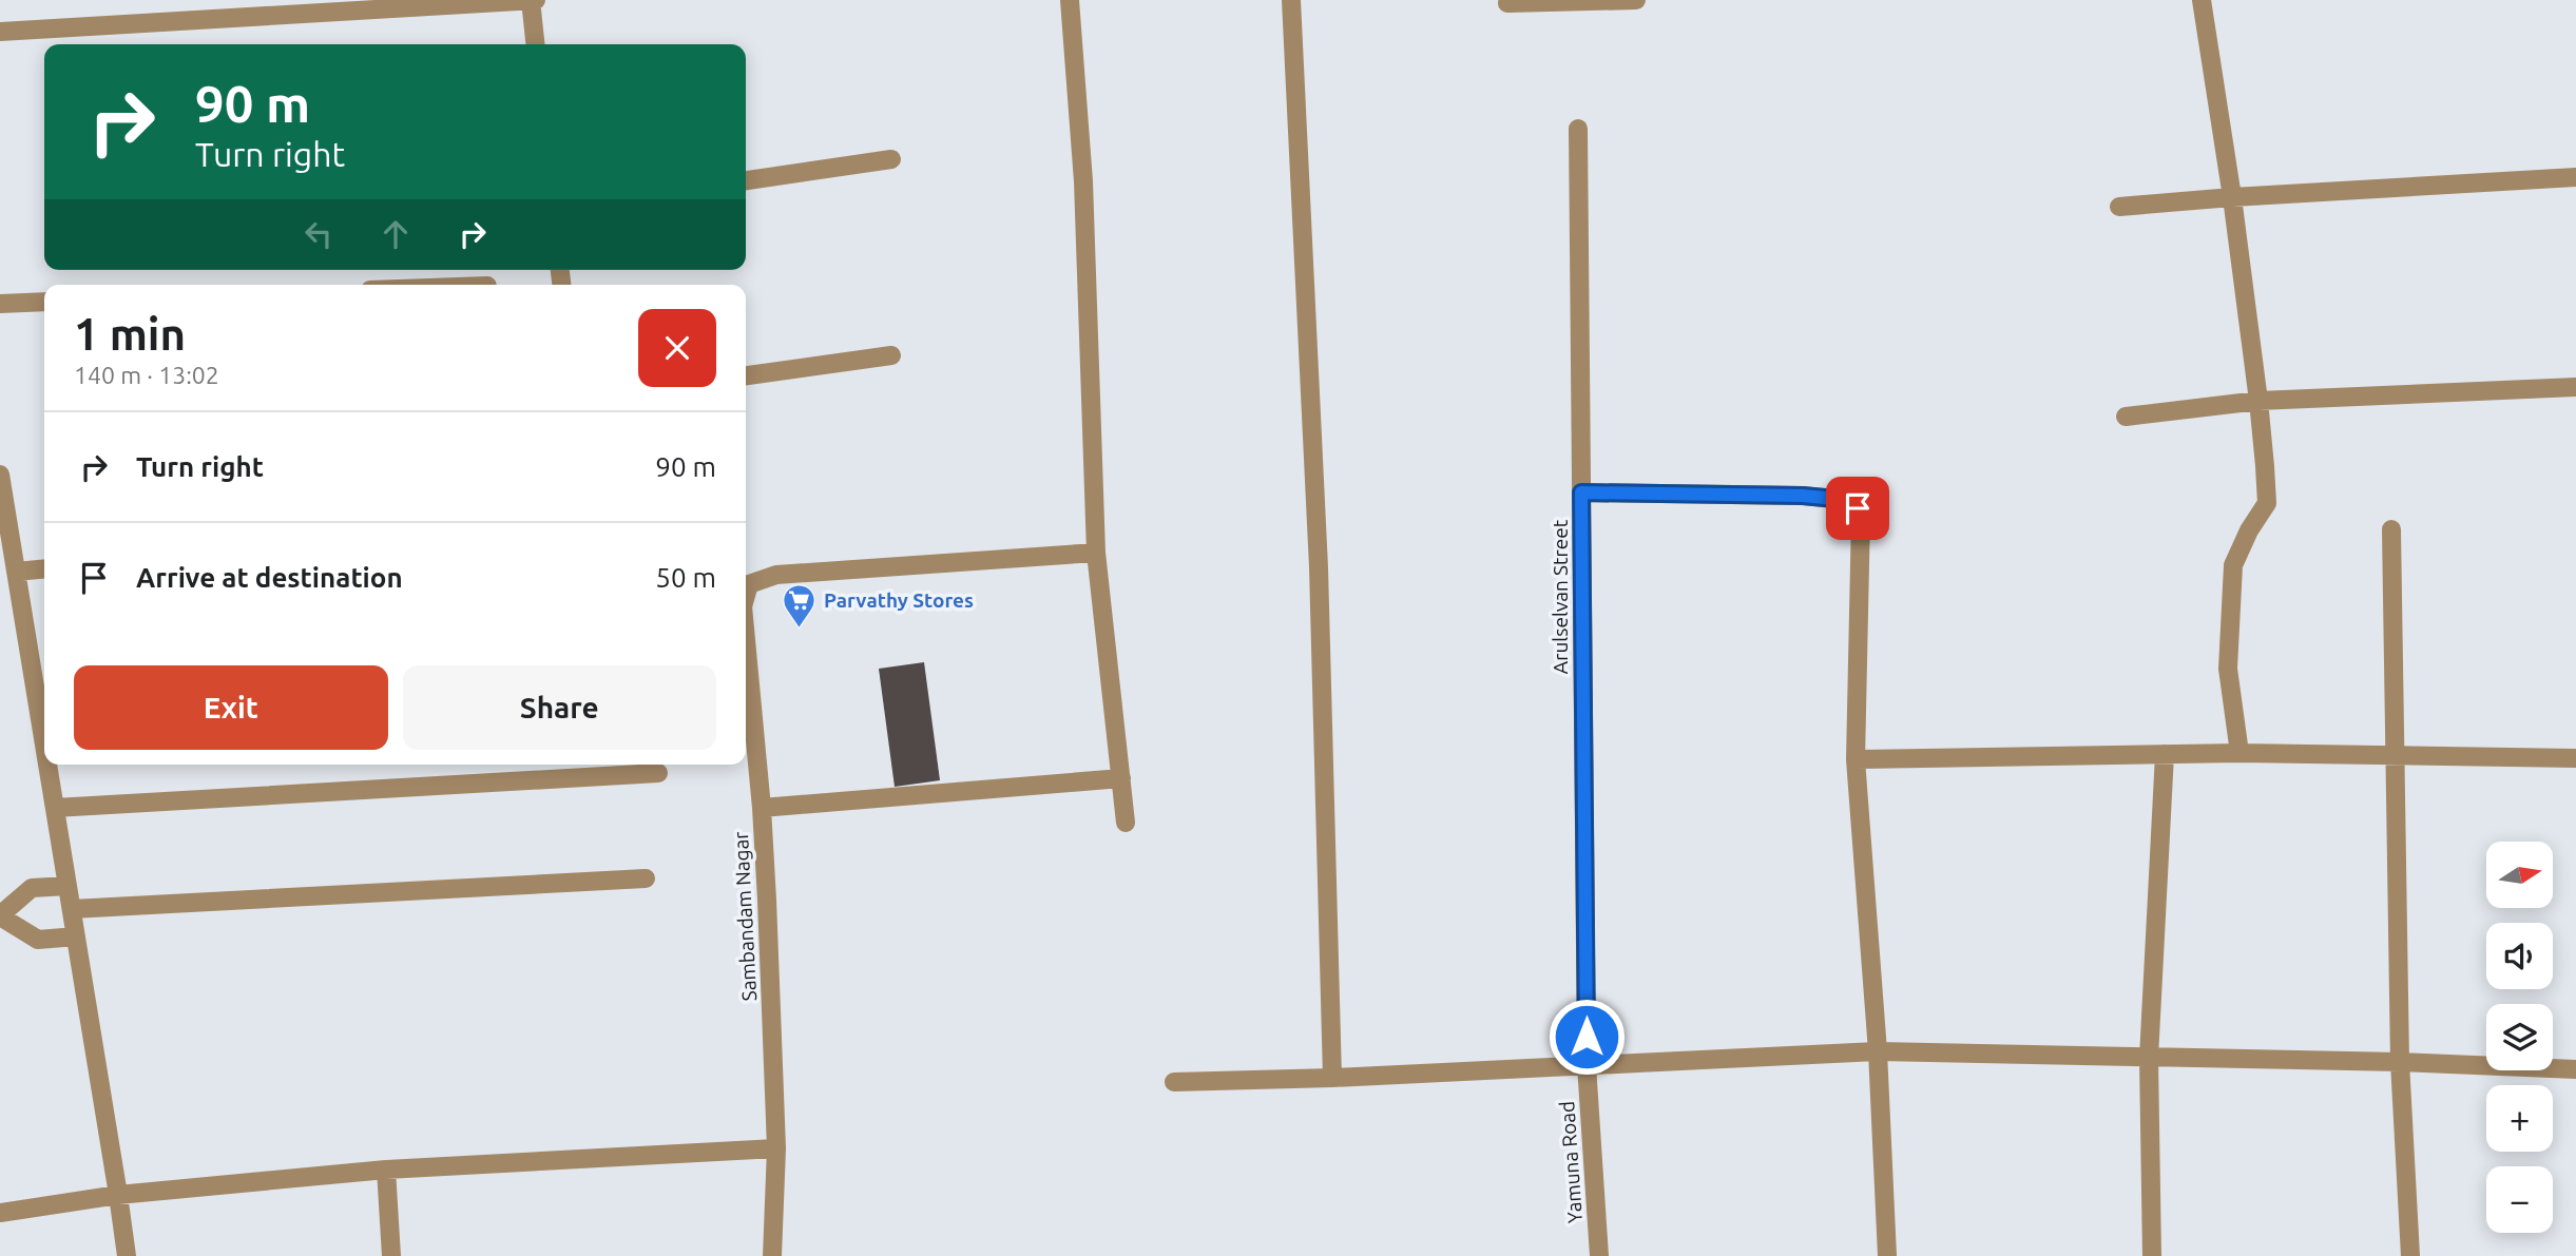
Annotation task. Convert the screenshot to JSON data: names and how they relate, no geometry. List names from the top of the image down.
{
  "streets": {
    "street": ["Arulselvan Street", "Sambandam Nagar", "Yamuna Road"]
  },
  "crossings": [
    ["Arulselvan Street", "Yamuna Road"]
  ],
  "places": {
    "supermarket": ["Parvathy Stores"]
  },
  "north": "right",
  "page": {
    "turn": ["90 m", "Turn right"],
    "heading": ["1 min", "140 m · 13:02"],
    "list": [
      {
        "name": "Turn right",
        "value": "90 m"
      },
      {
        "name": "Arrive at destination",
        "value": "50 m"
      }
    ],
    "buttons": ["Exit", "Share"],
    "map_buttons": ["+", "−"]
  }
}
